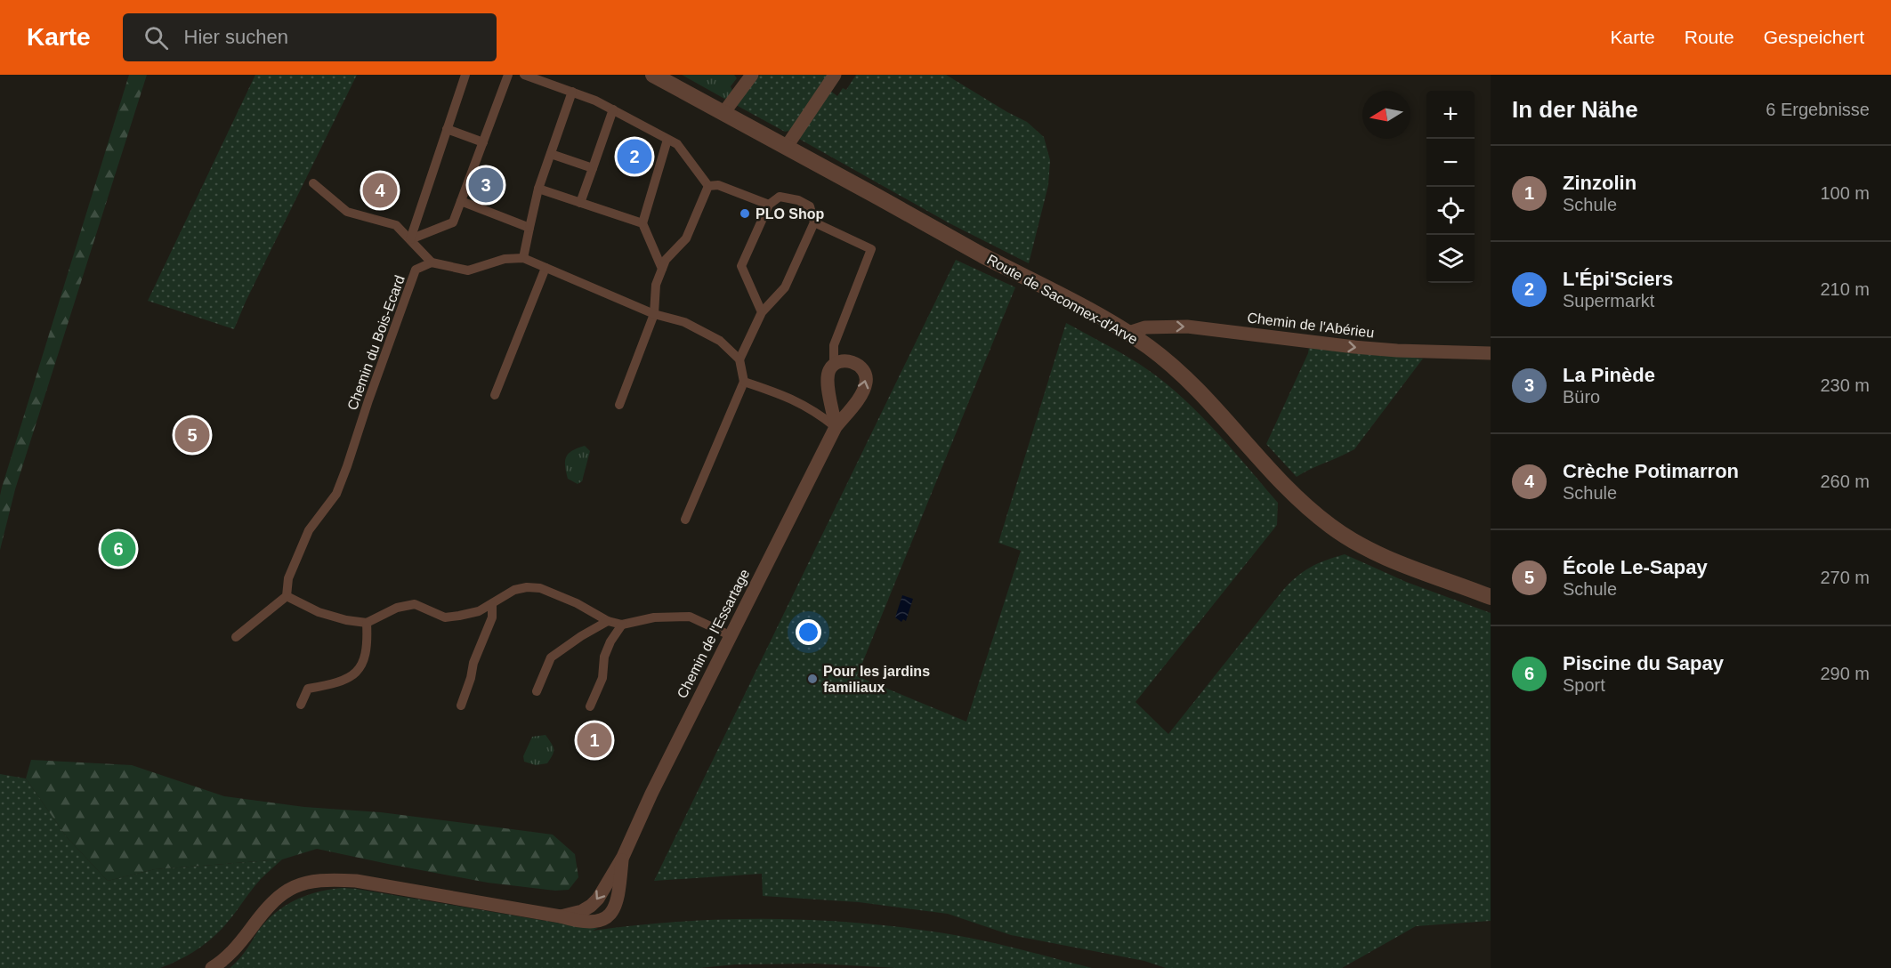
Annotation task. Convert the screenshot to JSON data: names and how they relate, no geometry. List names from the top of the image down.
{
  "streets": {
    "street": [
      "Route de Saconnex-d'Arve",
      "Chemin de l'Abérieu",
      "Chemin du Bois-Ecard",
      "Chemin de l'Essartage"
    ]
  },
  "crossings": [
    ["Route de Saconnex-d'Arve", "Chemin de l'Abérieu"]
  ],
  "one_way": ["Chemin de l'Abérieu"],
  "places": ["PLO Shop", "Pour les jardins familiaux"],
  "north": "left",
  "page": {
    "header": "Karte",
    "search": "Hier suchen",
    "nav": ["Karte", "Route", "Gespeichert"],
    "heading": ["In der Nähe", "6 Ergebnisse"],
    "map_buttons": ["+", "−"],
    "pins": [
      "2",
      "3",
      "4",
      "5",
      "6",
      "1"
    ],
    "list": [
      {
        "mark": "1",
        "name": "Zinzolin",
        "note": "Schule",
        "value": "100 m"
      },
      {
        "mark": "2",
        "name": "L'Épi'Sciers",
        "note": "Supermarkt",
        "value": "210 m"
      },
      {
        "mark": "3",
        "name": "La Pinède",
        "note": "Büro",
        "value": "230 m"
      },
      {
        "mark": "4",
        "name": "Crèche Potimarron",
        "note": "Schule",
        "value": "260 m"
      },
      {
        "mark": "5",
        "name": "École Le-Sapay",
        "note": "Schule",
        "value": "270 m"
      },
      {
        "mark": "6",
        "name": "Piscine du Sapay",
        "note": "Sport",
        "value": "290 m"
      }
    ]
  }
}
